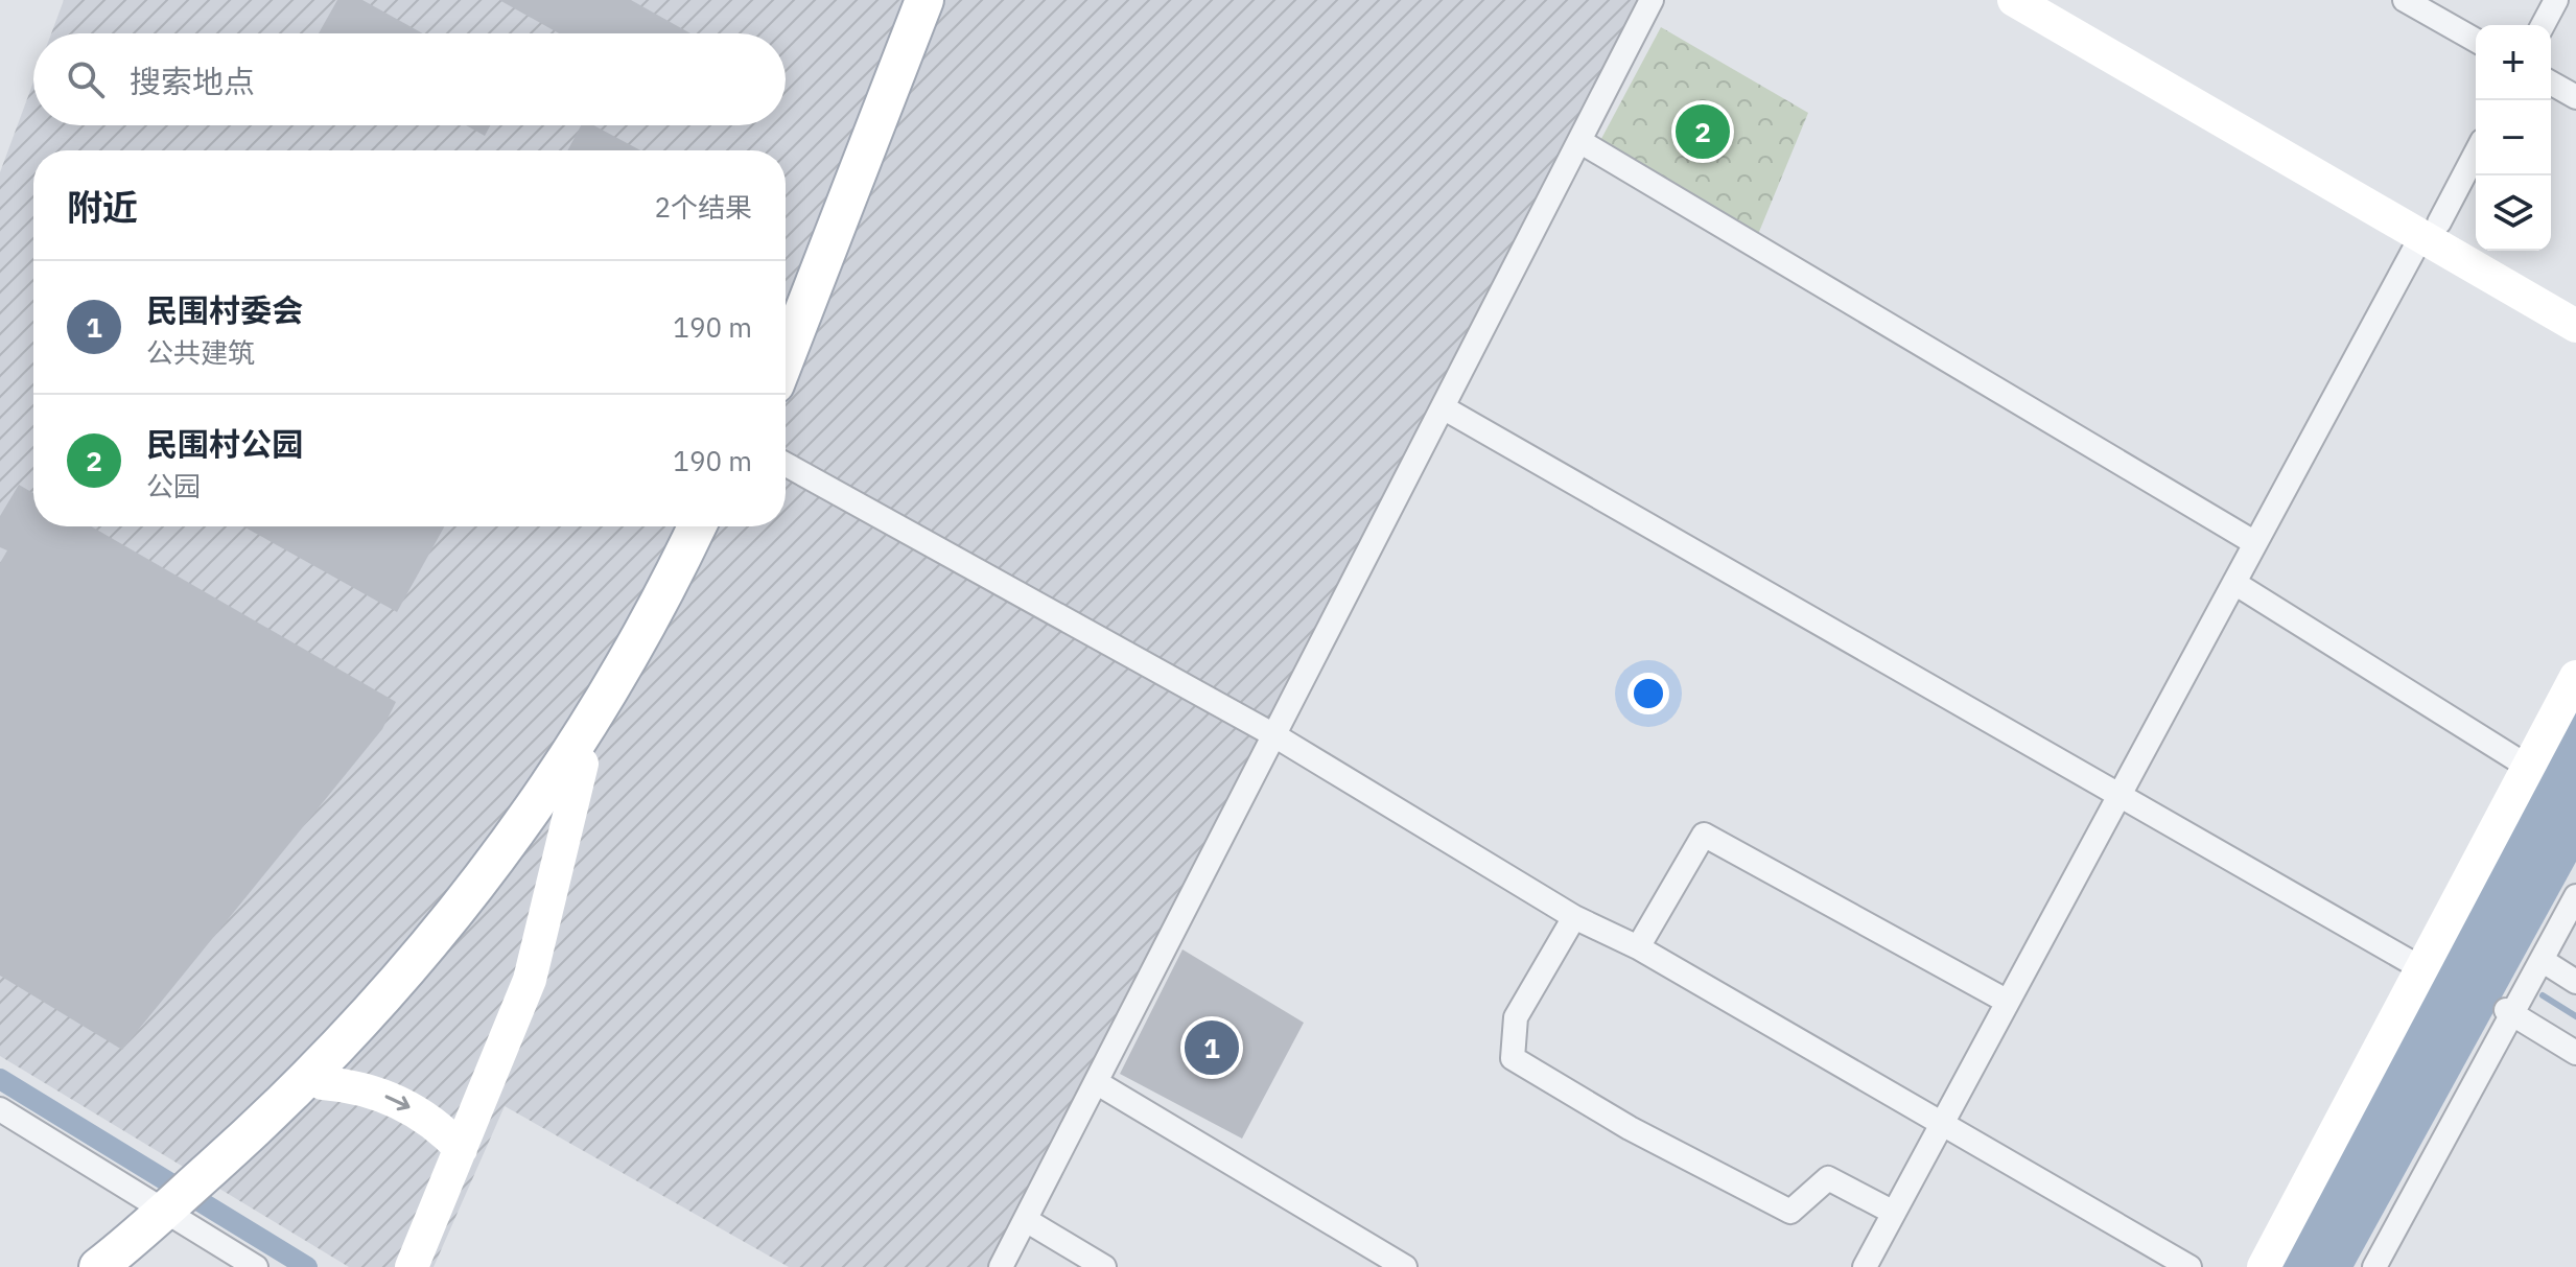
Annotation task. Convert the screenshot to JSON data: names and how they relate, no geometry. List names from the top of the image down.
{
  "page": {
    "map_buttons": ["+", "−"],
    "search": "搜索地点",
    "pins": ["2", "1"],
    "heading": ["附近", "2个结果"],
    "list": [
      {
        "mark": "1",
        "name": "民围村委会",
        "note": "公共建筑",
        "value": "190 m"
      },
      {
        "mark": "2",
        "name": "民围村公园",
        "note": "公园",
        "value": "190 m"
      }
    ]
  }
}
